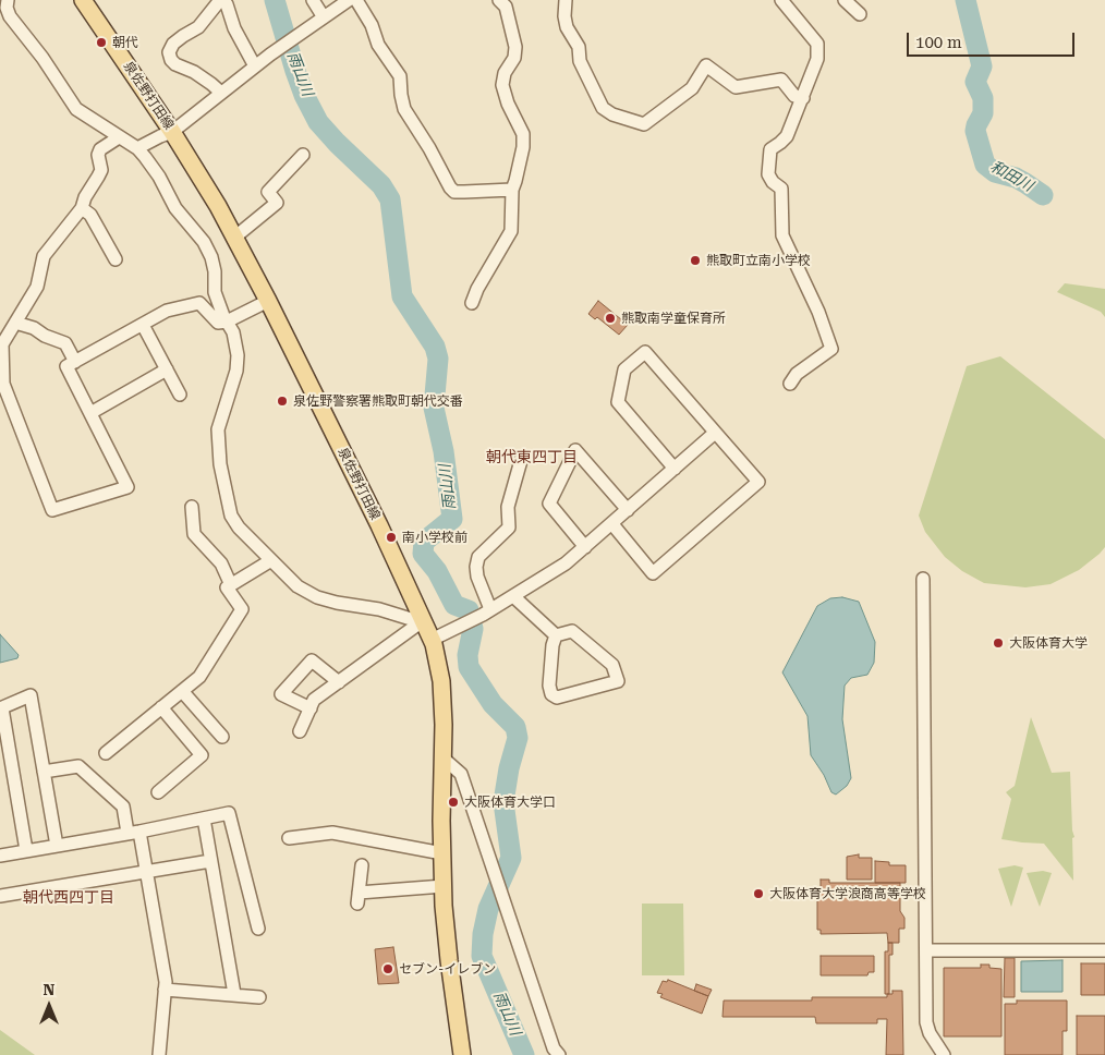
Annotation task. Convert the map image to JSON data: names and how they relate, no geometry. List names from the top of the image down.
{
  "streets": {
    "main road": ["泉佐野打田線"]
  },
  "districts": ["朝代東四丁目", "朝代西四丁目"],
  "water": ["雨山川", "和田川"],
  "places": [
    "朝代",
    "熊取町立南小学校",
    "熊取南学童保育所",
    "泉佐野警察署熊取町朝代交番",
    "南小学校前",
    "大阪体育大学",
    "大阪体育大学口",
    "大阪体育大学浪商高等学校",
    "セブン-イレブン"
  ],
  "scale_bar": "100 m",
  "north": "top"
}
